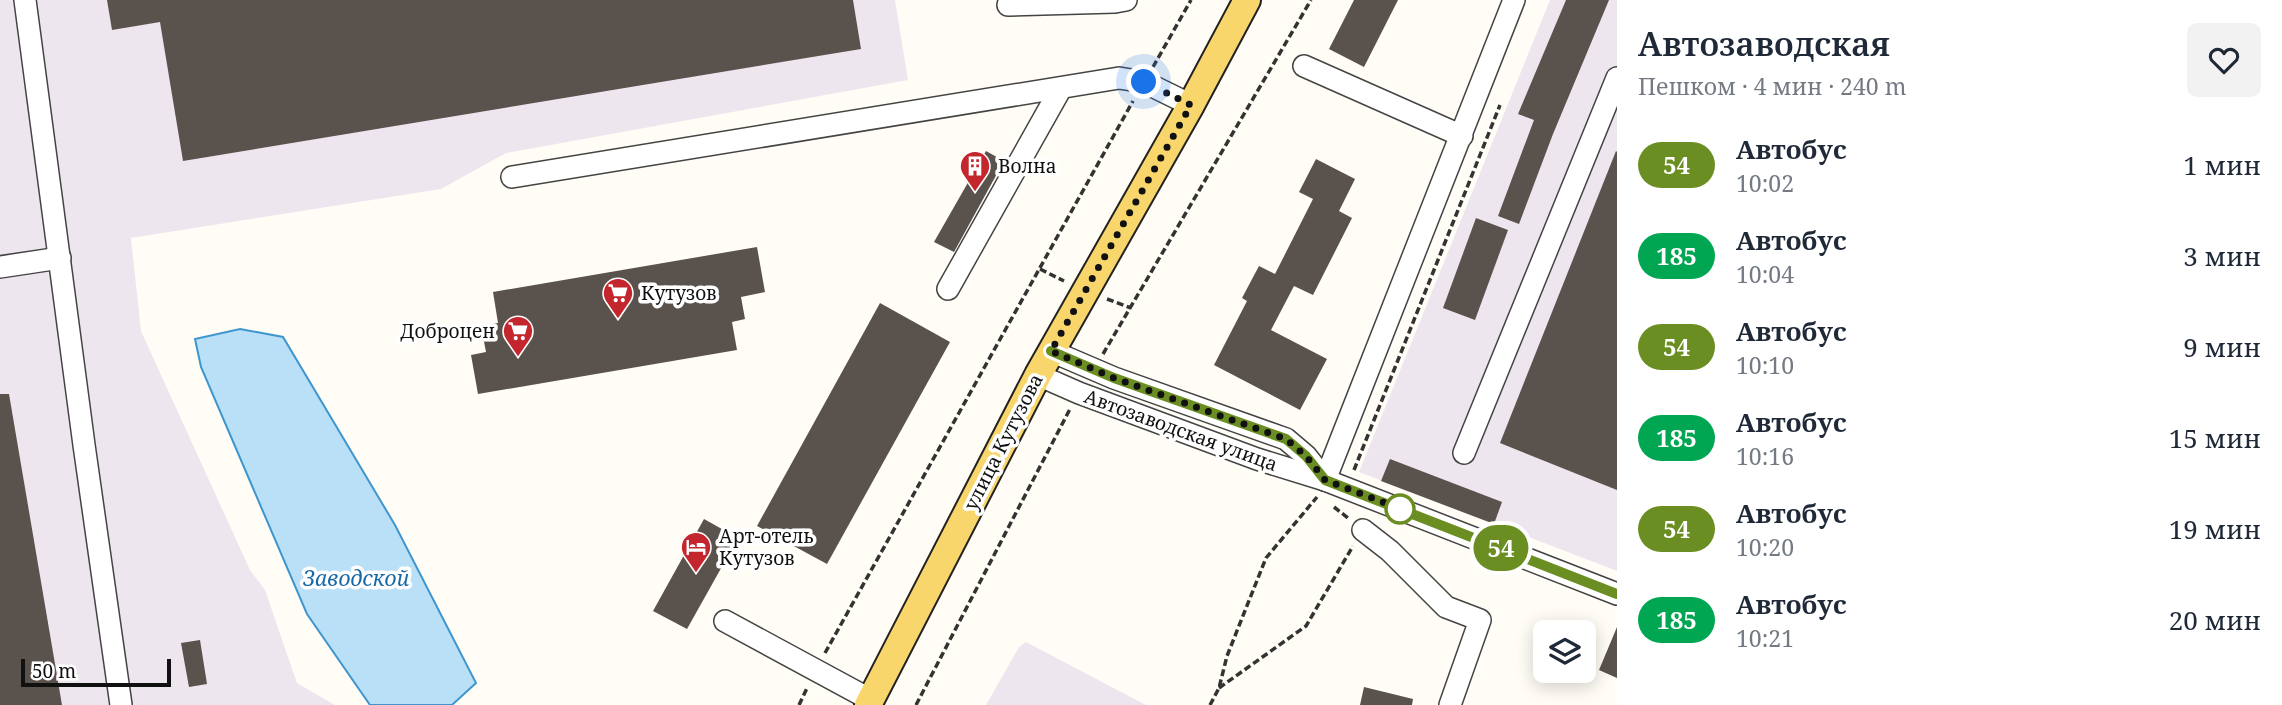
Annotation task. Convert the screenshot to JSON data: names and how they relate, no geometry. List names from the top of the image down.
{
  "streets": {
    "main road": ["улица Кутузова"],
    "street": ["Автозаводская улица"]
  },
  "crossings": [
    ["Автозаводская улица", "улица Кутузова"]
  ],
  "water": ["Заводской"],
  "places": {
    "building": ["Волна"],
    "supermarket": ["Кутузов", "Доброцен"],
    "hotel": ["Арт-отель Кутузов"]
  },
  "lines": ["bus line 54"],
  "scale_bar": "50 m",
  "page": {
    "on_map": "54",
    "heading": ["Автозаводская", "Пешком · 4 мин · 240 m"],
    "list": [
      {
        "mark": "54",
        "name": "Автобус",
        "note": "10:02",
        "value": "1 мин"
      },
      {
        "mark": "185",
        "name": "Автобус",
        "note": "10:04",
        "value": "3 мин"
      },
      {
        "mark": "54",
        "name": "Автобус",
        "note": "10:10",
        "value": "9 мин"
      },
      {
        "mark": "185",
        "name": "Автобус",
        "note": "10:16",
        "value": "15 мин"
      },
      {
        "mark": "54",
        "name": "Автобус",
        "note": "10:20",
        "value": "19 мин"
      },
      {
        "mark": "185",
        "name": "Автобус",
        "note": "10:21",
        "value": "20 мин"
      }
    ],
    "scale": "50 m"
  }
}
